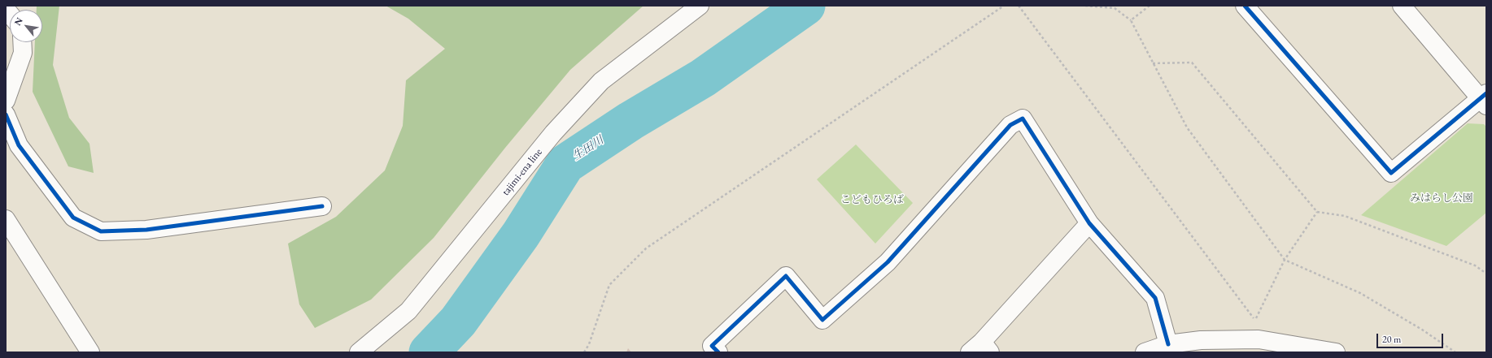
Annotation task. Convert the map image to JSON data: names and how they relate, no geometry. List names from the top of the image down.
{
  "streets": {
    "street": ["tajimi-ena line"]
  },
  "water": ["生田川"],
  "parks": ["みはらし公園", "こどもひろば"],
  "scale_bar": "20 m",
  "north": "top left"
}
